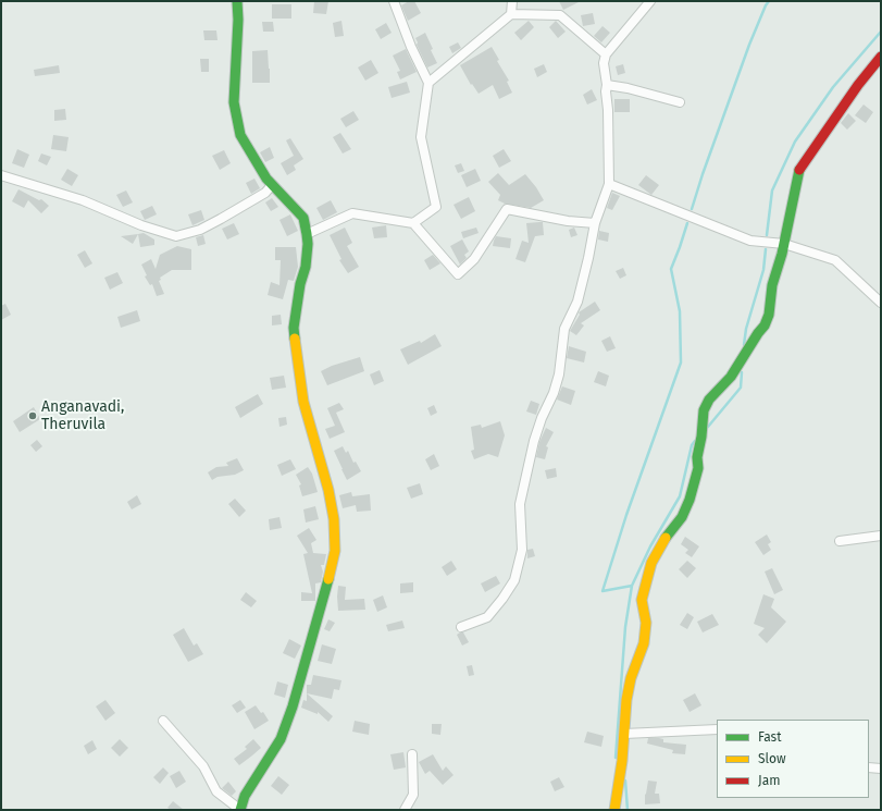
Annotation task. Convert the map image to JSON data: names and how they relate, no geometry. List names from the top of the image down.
{
  "places": ["Anganavadi, Theruvila"],
  "legend": ["Fast", "Slow", "Jam"]
}
